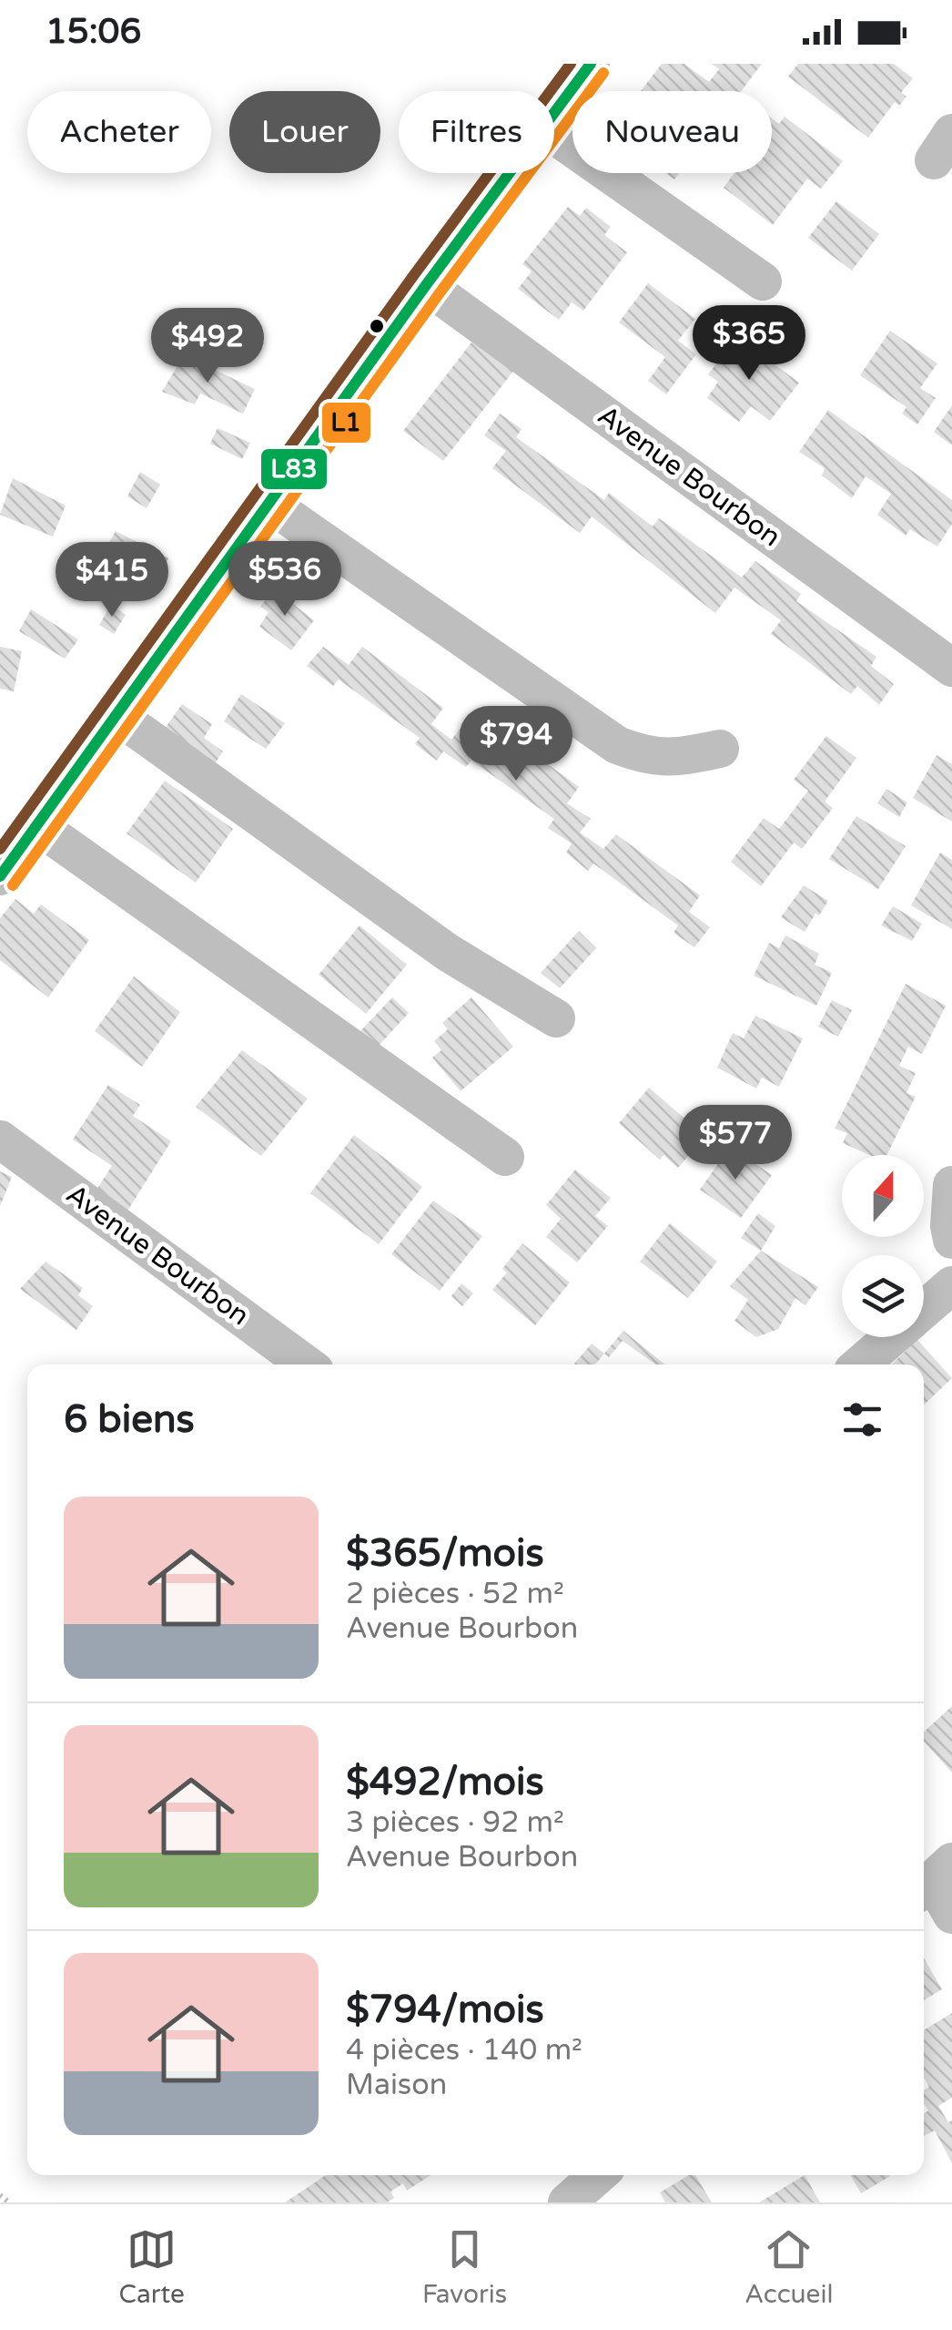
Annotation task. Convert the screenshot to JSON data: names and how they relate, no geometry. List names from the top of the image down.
{
  "streets": {
    "street": ["Avenue Bourbon"]
  },
  "lines": ["transit line L83", "transit line L1"],
  "north": "top",
  "page": {
    "status": "15:06",
    "chip": [
      "Acheter",
      "Louer",
      "Filtres",
      "Nouveau"
    ],
    "price": [
      "$365",
      "$492",
      "$536",
      "$415",
      "$794",
      "$577"
    ],
    "heading": "6 biens",
    "list": [
      {
        "name": "$365/mois",
        "note": "2 pièces · 52 m² · Avenue Bourbon"
      },
      {
        "name": "$492/mois",
        "note": "3 pièces · 92 m² · Avenue Bourbon"
      },
      {
        "name": "$794/mois",
        "note": "4 pièces · 140 m² · Maison"
      }
    ],
    "tabs": ["Carte", "Favoris", "Accueil"]
  }
}
